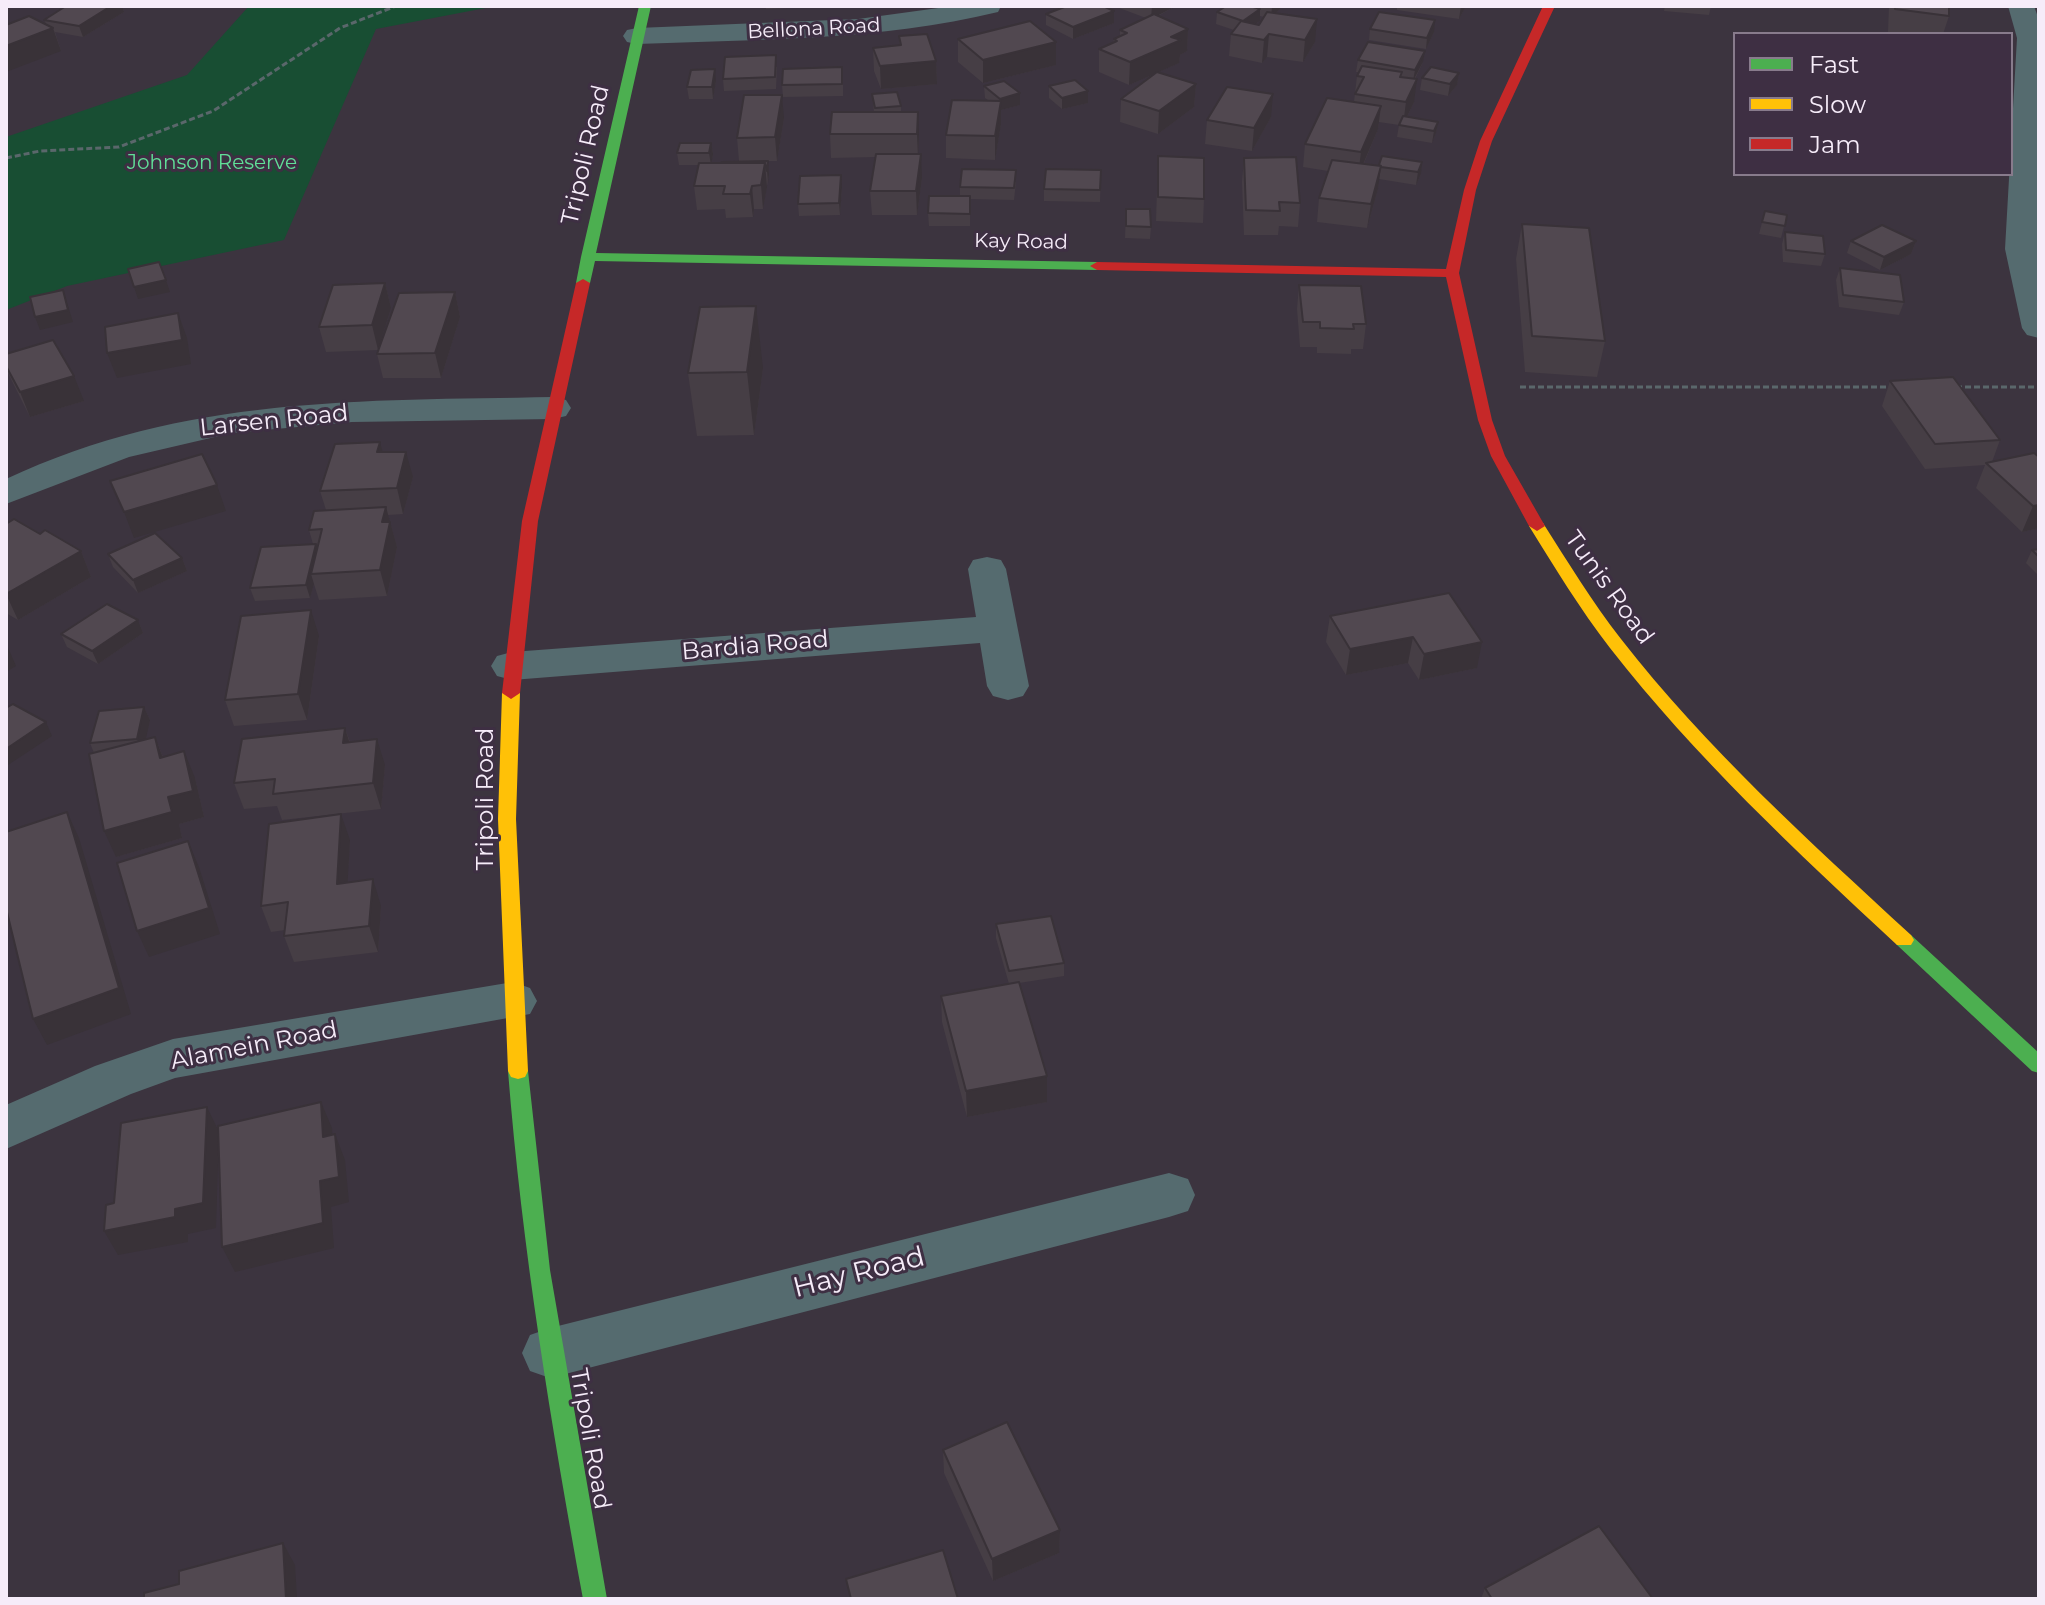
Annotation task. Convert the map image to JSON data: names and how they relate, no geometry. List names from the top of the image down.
{
  "streets": {
    "street": [
      "Bellona Road",
      "Tripoli Road",
      "Kay Road",
      "Larsen Road",
      "Tunis Road",
      "Bardia Road",
      "Alamein Road",
      "Hay Road"
    ]
  },
  "crossings": [
    ["Bellona Road", "Tripoli Road"],
    ["Tripoli Road", "Kay Road"],
    ["Tripoli Road", "Larsen Road"],
    ["Tripoli Road", "Bardia Road"],
    ["Tripoli Road", "Alamein Road"],
    ["Tripoli Road", "Hay Road"],
    ["Kay Road", "Tunis Road"]
  ],
  "parks": ["Johnson Reserve"],
  "legend": ["Fast", "Slow", "Jam"]
}
